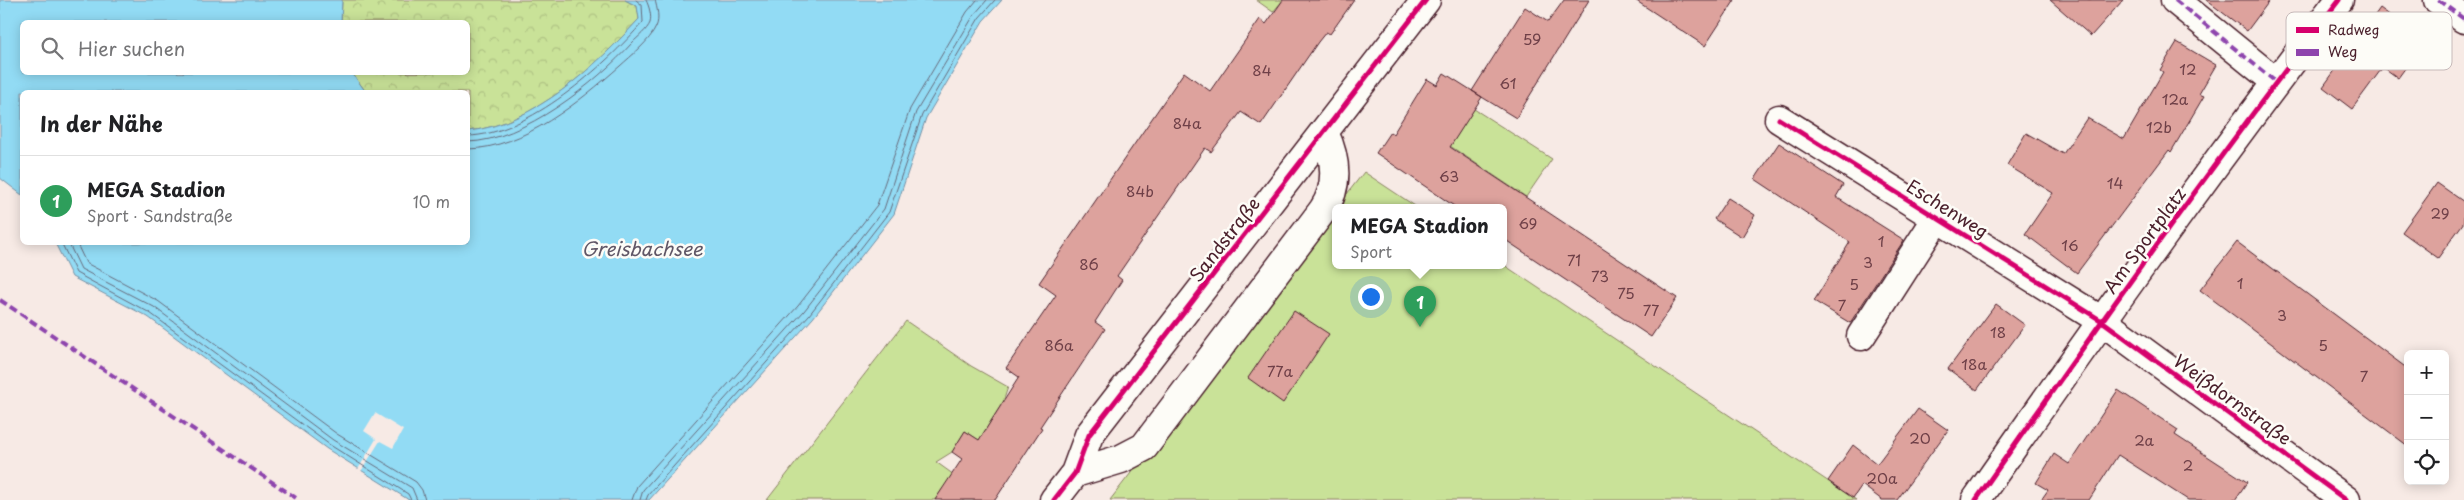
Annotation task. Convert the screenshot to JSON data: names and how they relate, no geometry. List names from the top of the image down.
{
  "streets": {
    "street": [
      "Eschenweg",
      "Sandstraße",
      "Am Sportplatz",
      "Weißdornstraße"
    ]
  },
  "crossings": [
    ["Eschenweg", "Am Sportplatz"],
    ["Eschenweg", "Weißdornstraße"],
    ["Am Sportplatz", "Weißdornstraße"]
  ],
  "water": ["Greisbachsee"],
  "house_numbers": [
    "59",
    "12",
    "84",
    "61",
    "12a",
    "84a",
    "12b",
    "63",
    "14",
    "84b",
    "29",
    "69",
    "1",
    "16",
    "71",
    "3",
    "86",
    "73",
    "1",
    "5",
    "75",
    "7",
    "77",
    "3",
    "18",
    "86a",
    "5",
    "18a",
    "77a",
    "7",
    "20",
    "2a",
    "2",
    "20a"
  ],
  "legend": ["Radweg", "Weg"],
  "page": {
    "search": "Hier suchen",
    "heading": "In der Nähe",
    "list": [
      {
        "mark": "1",
        "name": "MEGA Stadion",
        "note": "Sport · Sandstraße",
        "value": "10 m"
      }
    ],
    "popup": ["MEGA Stadion", "Sport"],
    "pins": "1",
    "map_buttons": ["+", "−"]
  }
}
